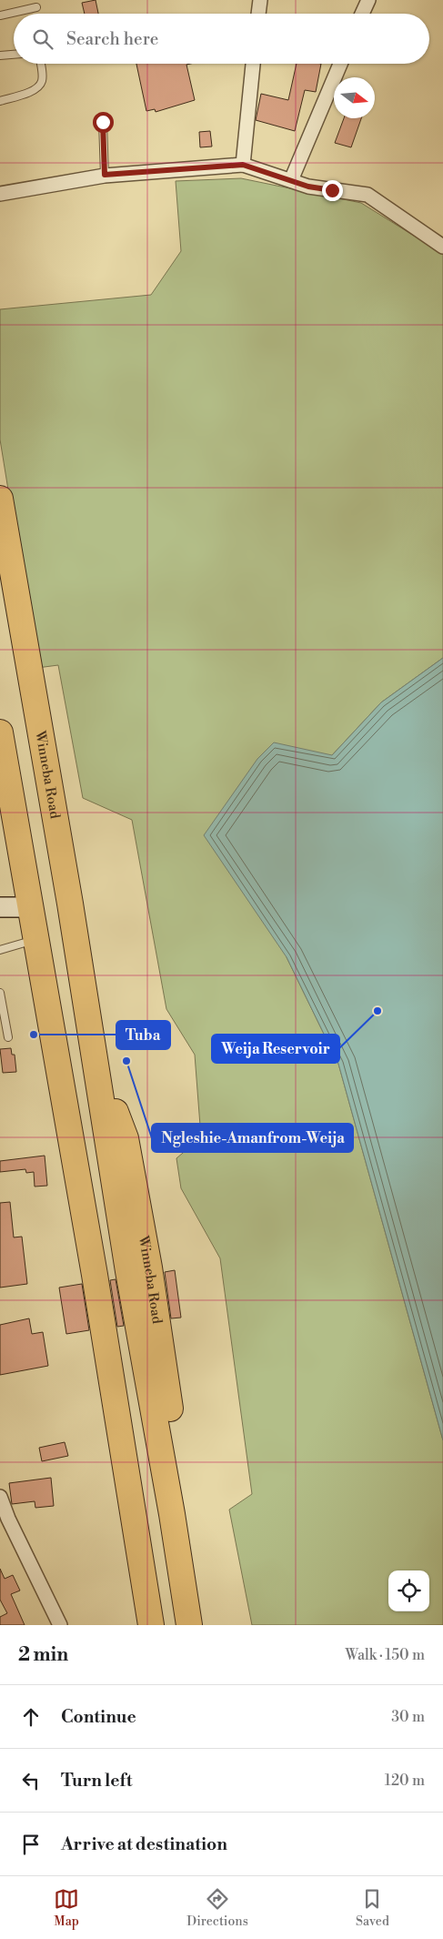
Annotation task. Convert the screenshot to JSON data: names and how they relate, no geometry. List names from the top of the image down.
{
  "streets": {
    "highway": ["Winneba Road"]
  },
  "places": ["Weija Reservoir", "Tuba", "Ngleshie-Amanfrom-Weija"],
  "north": "right",
  "page": {
    "search": "Search here",
    "heading": ["2 min", "Walk · 150 m"],
    "list": [
      ["Continue", "30 m"],
      ["Turn left", "120 m"],
      "Arrive at destination"
    ],
    "nav": ["Map", "Directions", "Saved"]
  }
}
